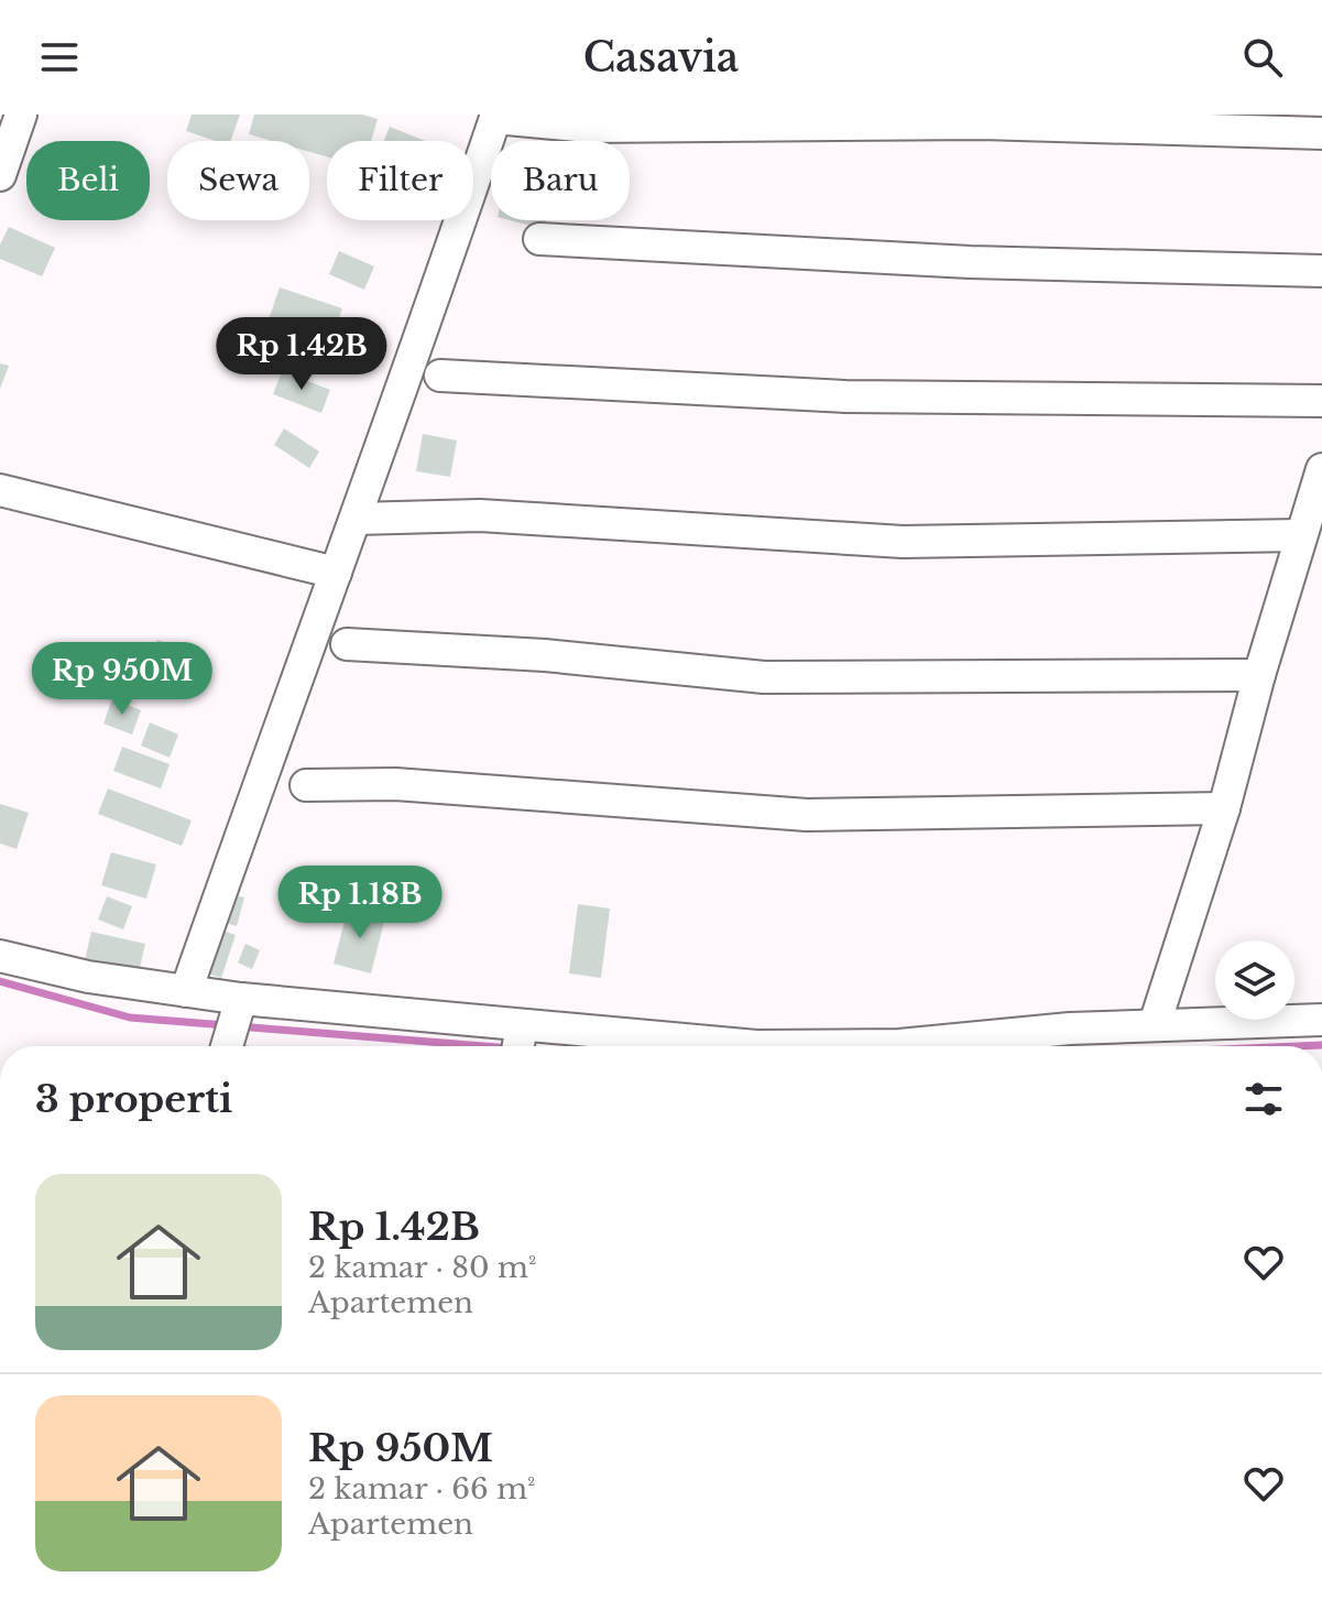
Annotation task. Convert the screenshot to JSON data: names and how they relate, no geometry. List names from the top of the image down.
{
  "page": {
    "header": "Casavia",
    "chip": [
      "Beli",
      "Sewa",
      "Filter",
      "Baru"
    ],
    "price": ["Rp 1.42B", "Rp 950M", "Rp 1.18B"],
    "heading": "3 properti",
    "list": [
      {
        "name": "Rp 1.42B",
        "note": "2 kamar · 80 m² · Apartemen"
      },
      {
        "name": "Rp 950M",
        "note": "2 kamar · 66 m² · Apartemen"
      }
    ]
  }
}
